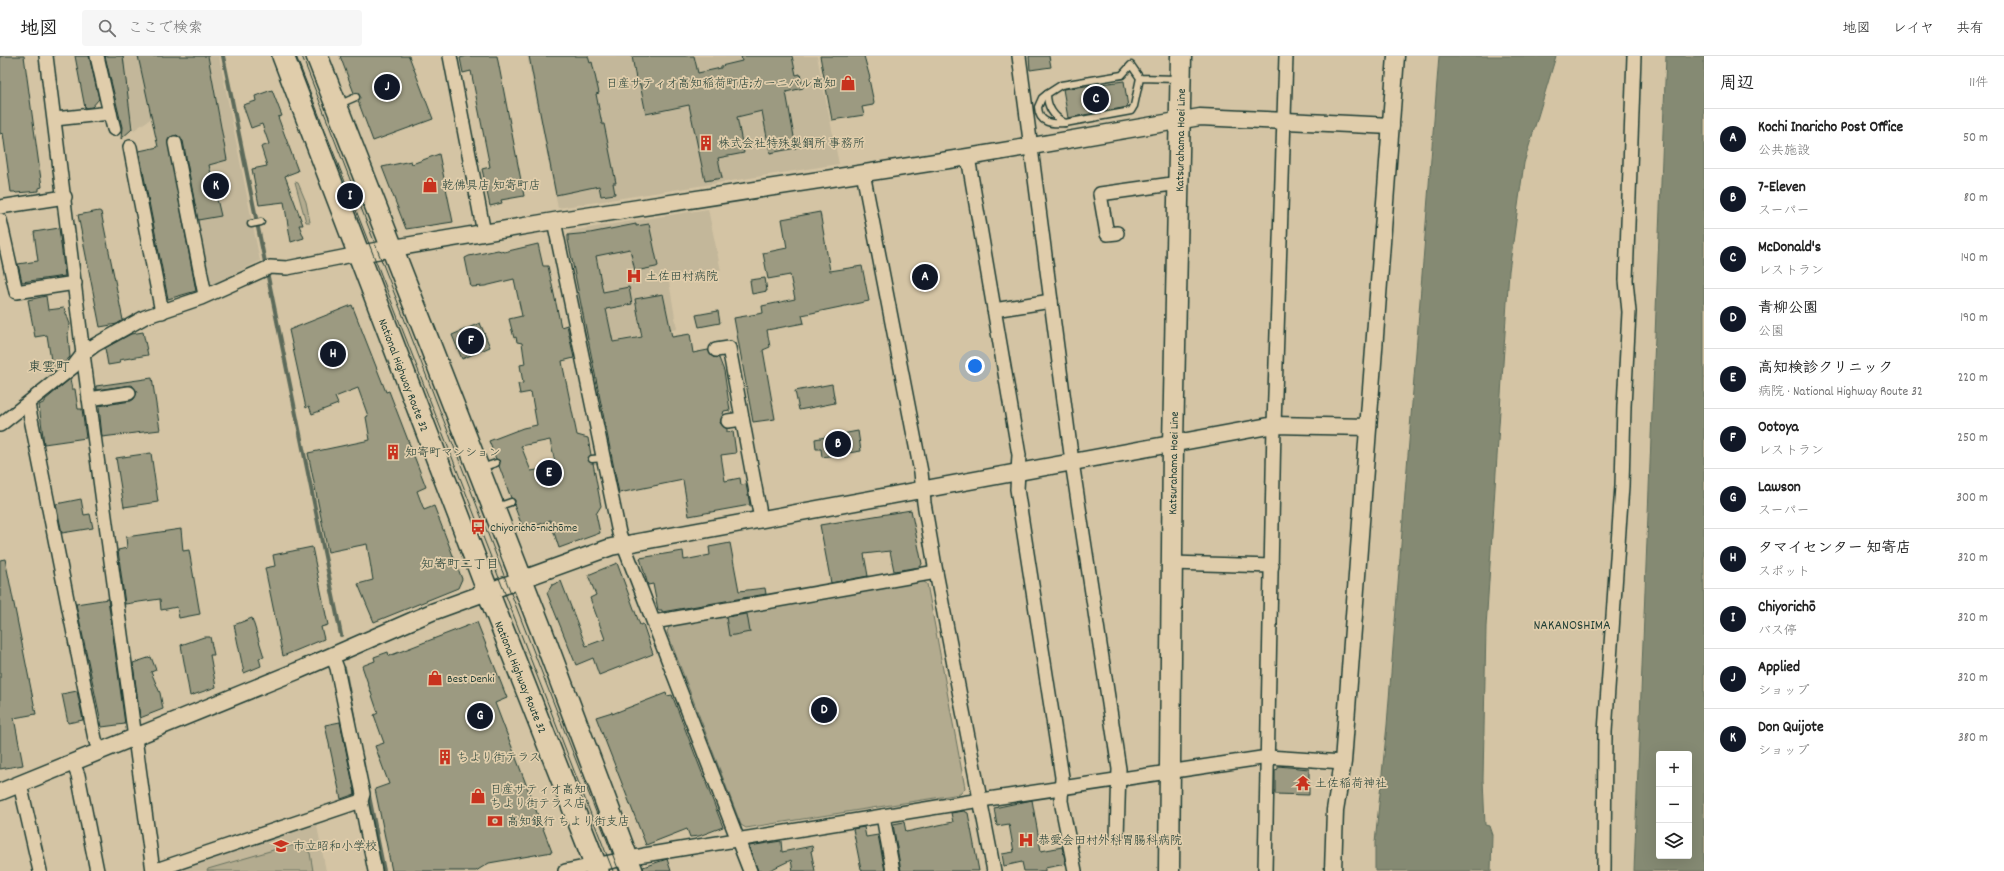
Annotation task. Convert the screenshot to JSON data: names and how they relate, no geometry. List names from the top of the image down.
{
  "streets": {
    "highway": ["National Highway Route 32"],
    "main road": ["Katsurahama Hoei Line"]
  },
  "districts": ["東雲町", "知寄町二丁目", "NAKANOSHIMA"],
  "places": {
    "shop": [
      "日産サティオ高知稲荷町店;カーニバル高知",
      "乾佛具店 知寄町店",
      "Best Denki",
      "日産サティオ高知 ちより街テラス店"
    ],
    "building": ["株式会社特殊製鋼所 事務所", "知寄町マンション", "ちより街テラス"],
    "hospital": ["土佐田村病院", "恭愛会田村外科胃腸科病院"],
    "bus stop": ["Chiyorichō-nichōme"],
    "temple": ["土佐稲荷神社"],
    "bank": ["高知銀行 ちより街支店"],
    "school or university": ["市立昭和小学校"]
  },
  "page": {
    "header": "地図",
    "search": "ここで検索",
    "nav": ["地図", "レイヤ", "共有"],
    "heading": ["周辺", "11件"],
    "pins": [
      "J",
      "C",
      "K",
      "I",
      "A",
      "F",
      "H",
      "B",
      "E",
      "D",
      "G"
    ],
    "list": [
      {
        "mark": "A",
        "name": "Kochi Inaricho Post Office",
        "note": "公共施設",
        "value": "50 m"
      },
      {
        "mark": "B",
        "name": "7-Eleven",
        "note": "スーパー",
        "value": "80 m"
      },
      {
        "mark": "C",
        "name": "McDonald's",
        "note": "レストラン",
        "value": "140 m"
      },
      {
        "mark": "D",
        "name": "青柳公園",
        "note": "公園",
        "value": "190 m"
      },
      {
        "mark": "E",
        "name": "高知検診クリニック",
        "note": "病院 · National Highway Route 32",
        "value": "220 m"
      },
      {
        "mark": "F",
        "name": "Ootoya",
        "note": "レストラン",
        "value": "250 m"
      },
      {
        "mark": "G",
        "name": "Lawson",
        "note": "スーパー",
        "value": "300 m"
      },
      {
        "mark": "H",
        "name": "タマイセンター 知寄店",
        "note": "スポット",
        "value": "320 m"
      },
      {
        "mark": "I",
        "name": "Chiyorichō",
        "note": "バス停",
        "value": "320 m"
      },
      {
        "mark": "J",
        "name": "Applied",
        "note": "ショップ",
        "value": "320 m"
      },
      {
        "mark": "K",
        "name": "Don Quijote",
        "note": "ショップ",
        "value": "380 m"
      }
    ],
    "map_buttons": ["+", "−"]
  }
}
